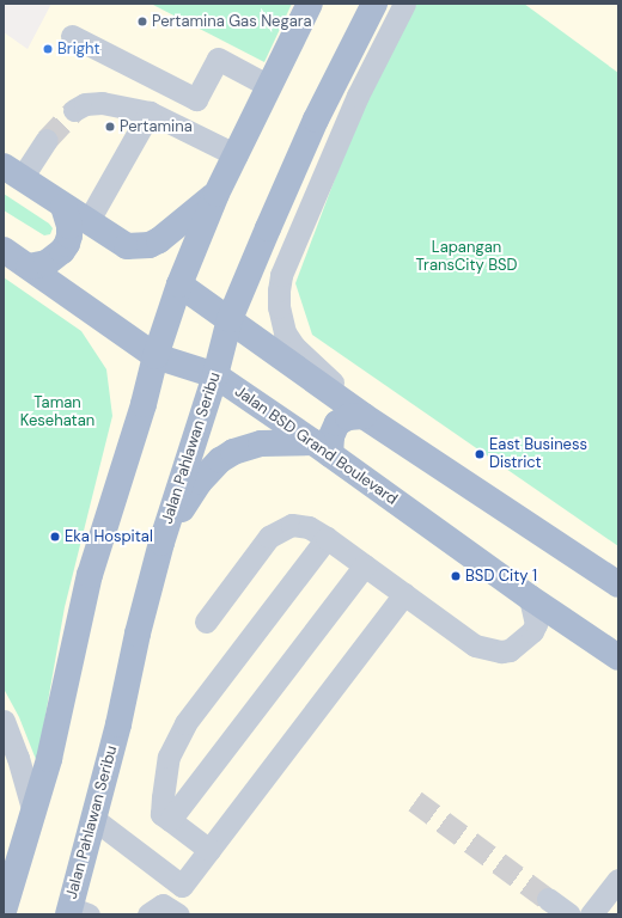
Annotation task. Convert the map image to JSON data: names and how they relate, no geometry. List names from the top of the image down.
{
  "streets": {
    "main road": ["Jalan BSD Grand Boulevard", "Jalan Pahlawan Seribu"]
  },
  "crossings": [
    ["Jalan BSD Grand Boulevard", "Jalan Pahlawan Seribu"]
  ],
  "parks": ["Lapangan TransCity BSD", "Taman Kesehatan"],
  "places": [
    "Pertamina Gas Negara",
    "Bright",
    "Pertamina",
    "East Business District",
    "Eka Hospital",
    "BSD City 1"
  ]
}
